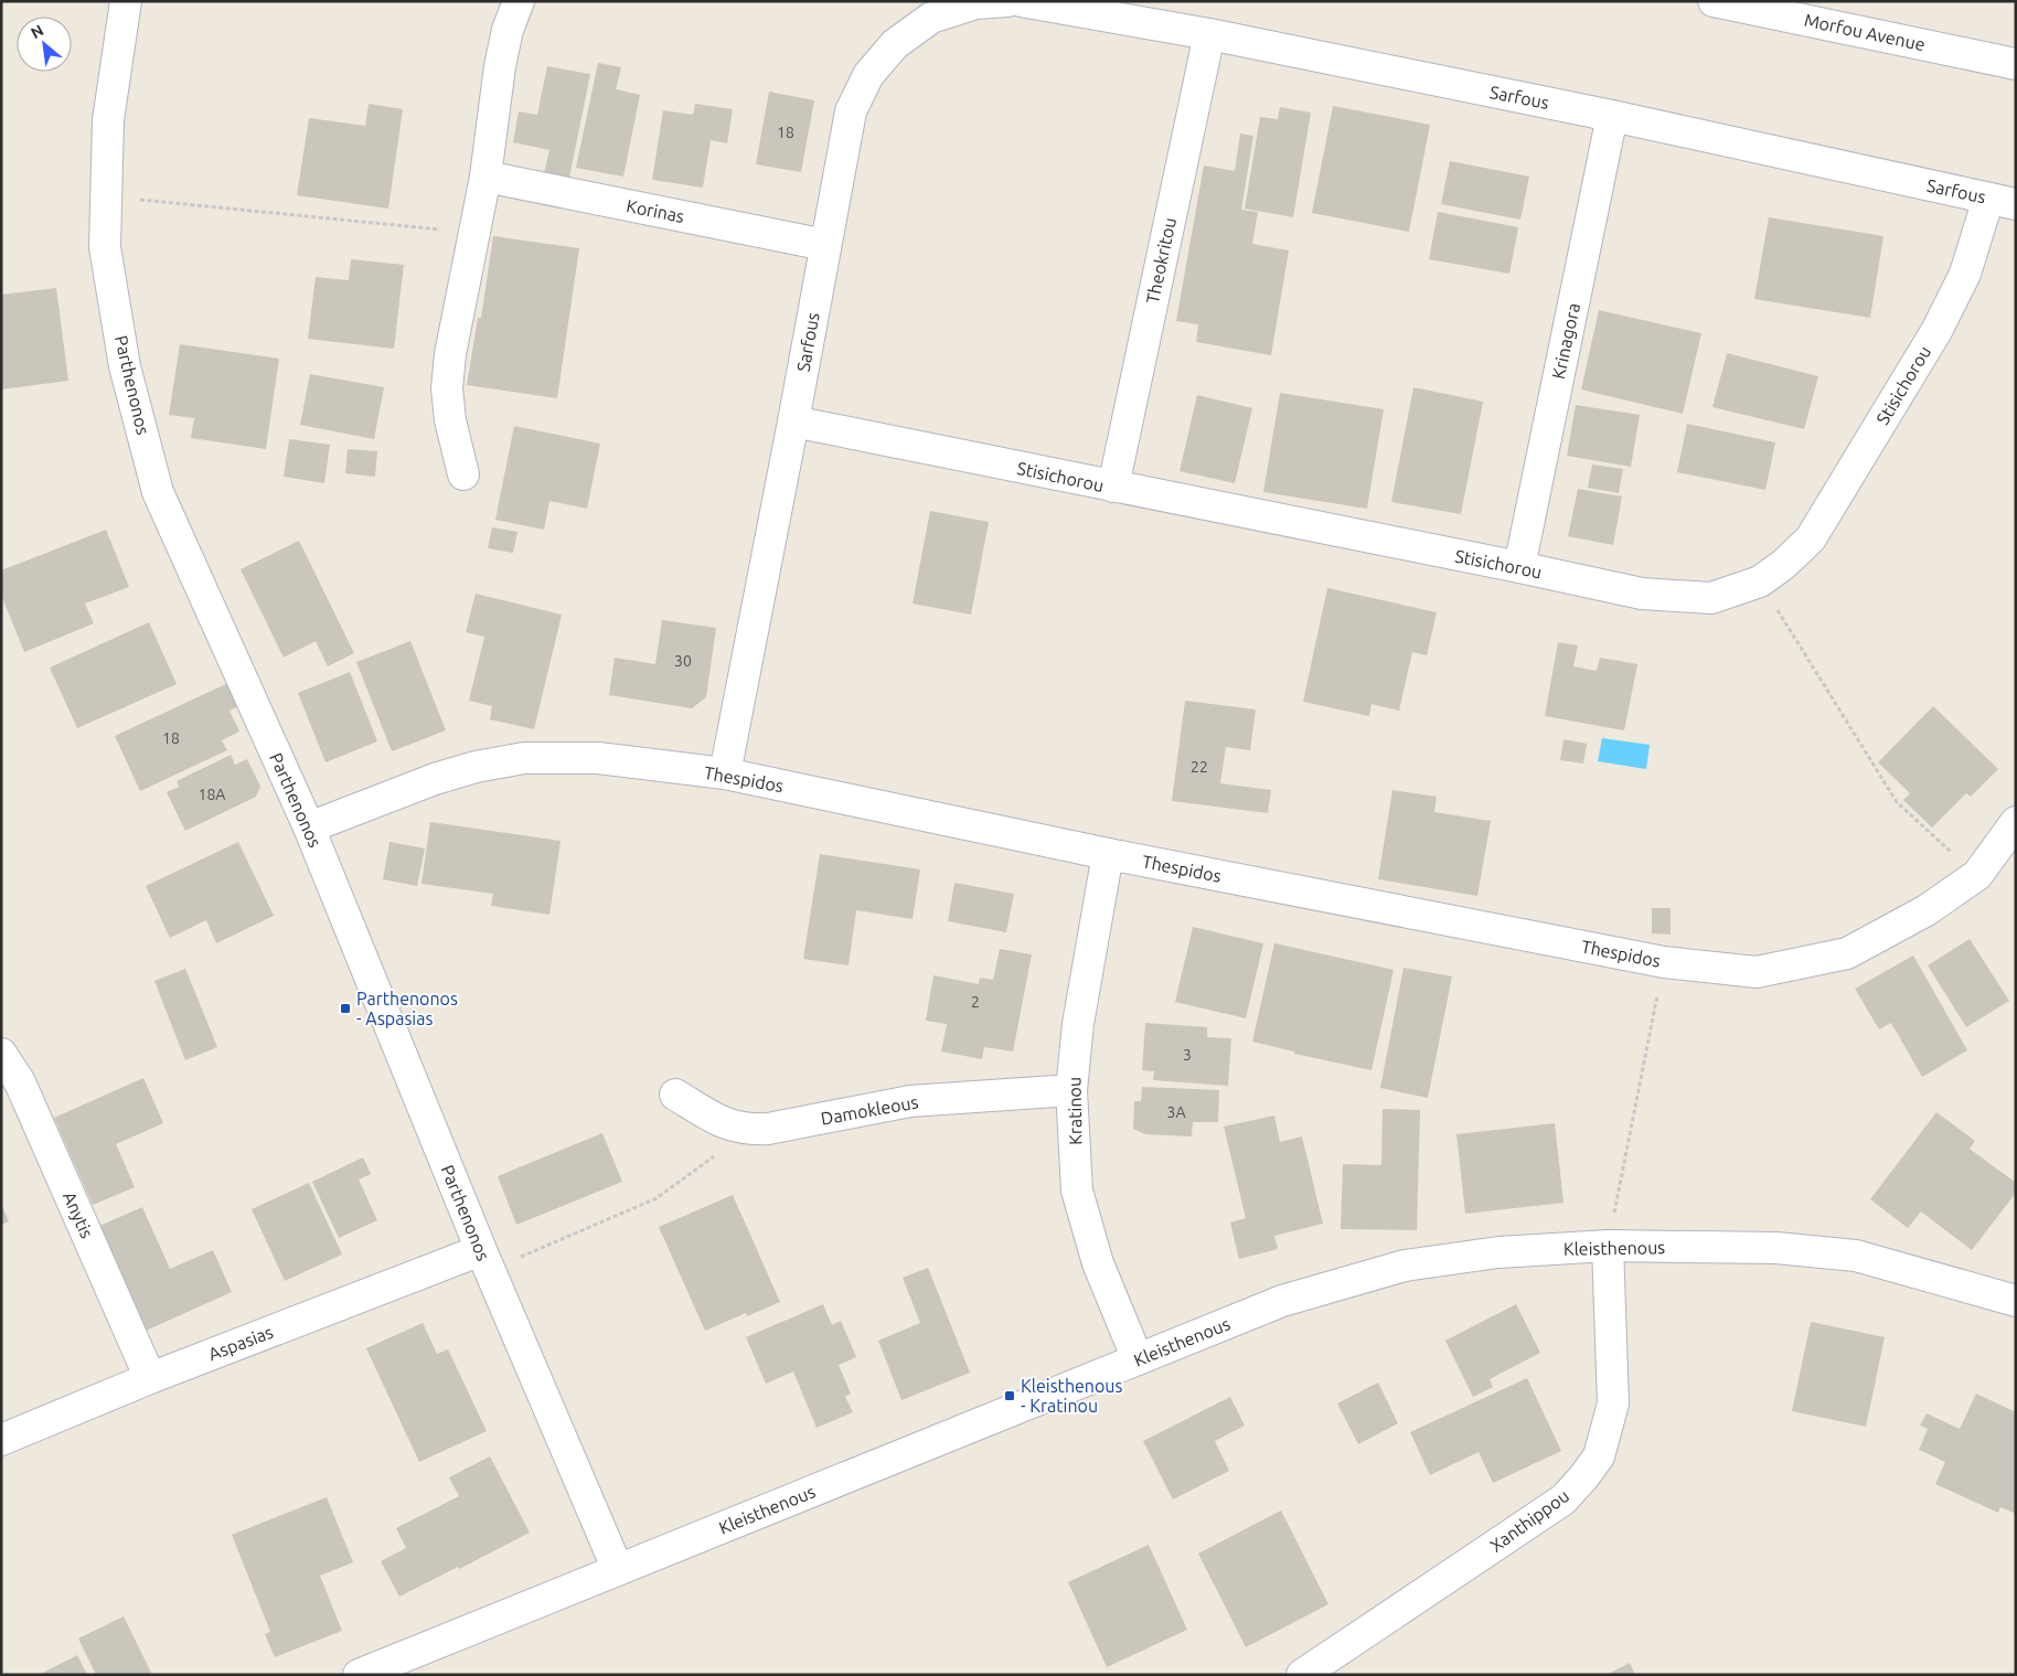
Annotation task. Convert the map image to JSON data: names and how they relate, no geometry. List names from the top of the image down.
{
  "streets": {
    "street": [
      "Morfou Avenue",
      "Sarfous",
      "Korinas",
      "Theokritou",
      "Krinagora",
      "Parthenonos",
      "Stisichorou",
      "Thespidos",
      "Damokleous",
      "Kratinou",
      "Anytis",
      "Kleisthenous",
      "Aspasias",
      "Xanthippou"
    ]
  },
  "crossings": [
    ["Sarfous", "Korinas"],
    ["Sarfous", "Theokritou"],
    ["Sarfous", "Krinagora"],
    ["Sarfous", "Stisichorou"],
    ["Sarfous", "Thespidos"],
    ["Theokritou", "Stisichorou"],
    ["Krinagora", "Stisichorou"],
    ["Parthenonos", "Thespidos"],
    ["Parthenonos", "Kleisthenous"],
    ["Parthenonos", "Aspasias"],
    ["Thespidos", "Kratinou"],
    ["Damokleous", "Kratinou"],
    ["Kratinou", "Kleisthenous"],
    ["Anytis", "Aspasias"],
    ["Kleisthenous", "Xanthippou"]
  ],
  "places": {
    "transit": ["Parthenonos - Aspasias", "Kleisthenous - Kratinou"]
  },
  "house_numbers": [
    "18",
    "30",
    "18",
    "22",
    "18A",
    "2",
    "3",
    "3A"
  ],
  "north": "top left"
}
